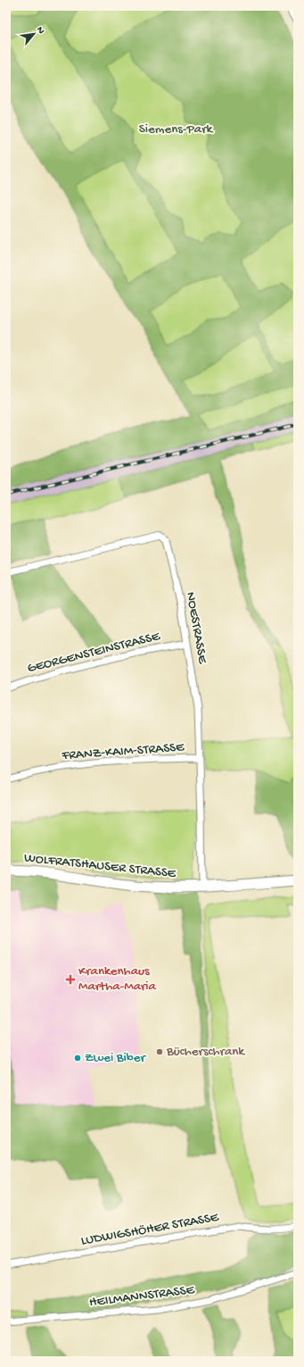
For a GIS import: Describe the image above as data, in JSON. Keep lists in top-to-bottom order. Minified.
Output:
{"streets":{"main road":["WOLFRATSHAUSER STRASSE"],"street":["NOESTRASSE","GEORGENSTEINSTRASSE","FRANZ-KAIM-STRASSE","LUDWIGSHÖHER STRASSE","HEILMANNSTRASSE"]},"crossings":[["NOESTRASSE","GEORGENSTEINSTRASSE"],["NOESTRASSE","FRANZ-KAIM-STRASSE"],["NOESTRASSE","WOLFRATSHAUSER STRASSE"]],"parks":["Siemens-Park"],"places":{"health":["Krankenhaus Martha-Maria"],"other":["Bücherschrank","Zwei Biber"]},"north":"top right"}
